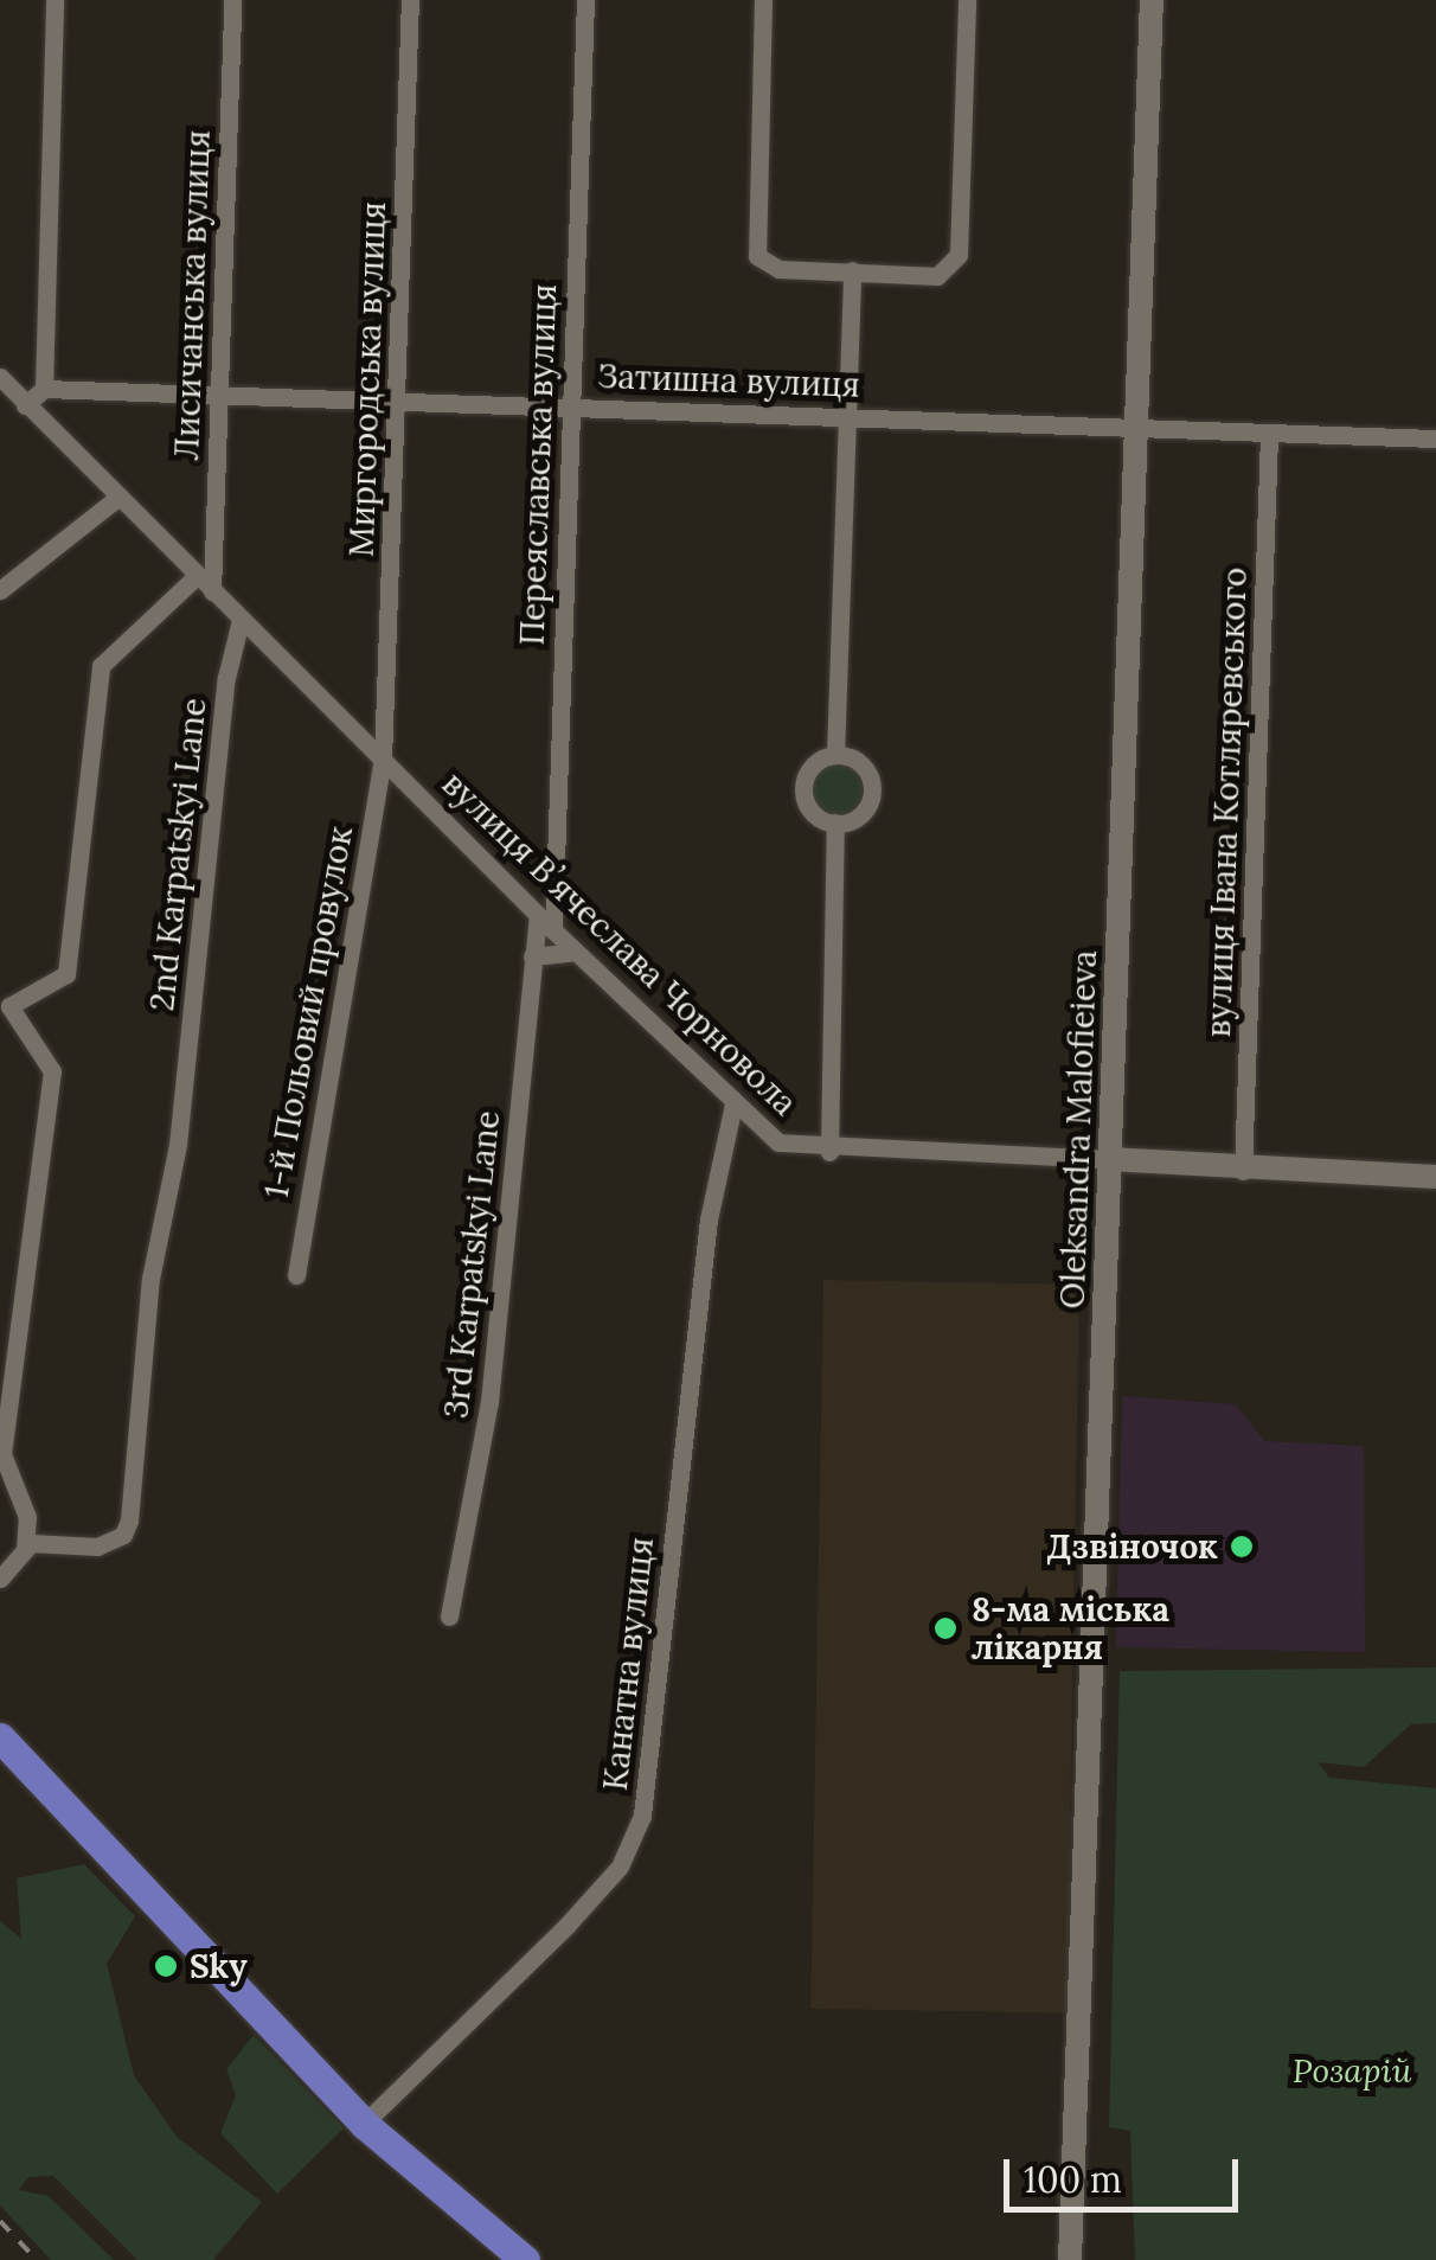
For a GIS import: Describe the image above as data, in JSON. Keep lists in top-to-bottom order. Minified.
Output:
{"streets":{"street":["Лисичанська вулиця","Миргородська вулиця","Затишна вулиця","Переяславська вулиця","вулиця Івана Котляревського","2nd Karpatskyi Lane","вулиця Вʼячеслава Чорновола","1-й Польовий провулок","Oleksandra Malofieieva","3rd Karpatskyi Lane","Канатна вулиця"]},"crossings":[["Лисичанська вулиця","Затишна вулиця"],["Лисичанська вулиця","вулиця Вʼячеслава Чорновола"],["Миргородська вулиця","Затишна вулиця"],["Миргородська вулиця","вулиця Вʼячеслава Чорновола"],["Миргородська вулиця","1-й Польовий провулок"],["Затишна вулиця","Переяславська вулиця"],["Затишна вулиця","вулиця Івана Котляревського"],["Затишна вулиця","Oleksandra Malofieieva"],["Переяславська вулиця","вулиця Вʼячеслава Чорновола"],["вулиця Івана Котляревського","вулиця Вʼячеслава Чорновола"],["2nd Karpatskyi Lane","вулиця Вʼячеслава Чорновола"],["вулиця Вʼячеслава Чорновола","1-й Польовий провулок"],["вулиця Вʼячеслава Чорновола","Oleksandra Malofieieva"],["вулиця Вʼячеслава Чорновола","3rd Karpatskyi Lane"],["вулиця Вʼячеслава Чорновола","Канатна вулиця"]],"parks":["Розарій"],"places":["Дзвіночок","8-ма міська лікарня","Sky"],"scale_bar":"100 m"}
